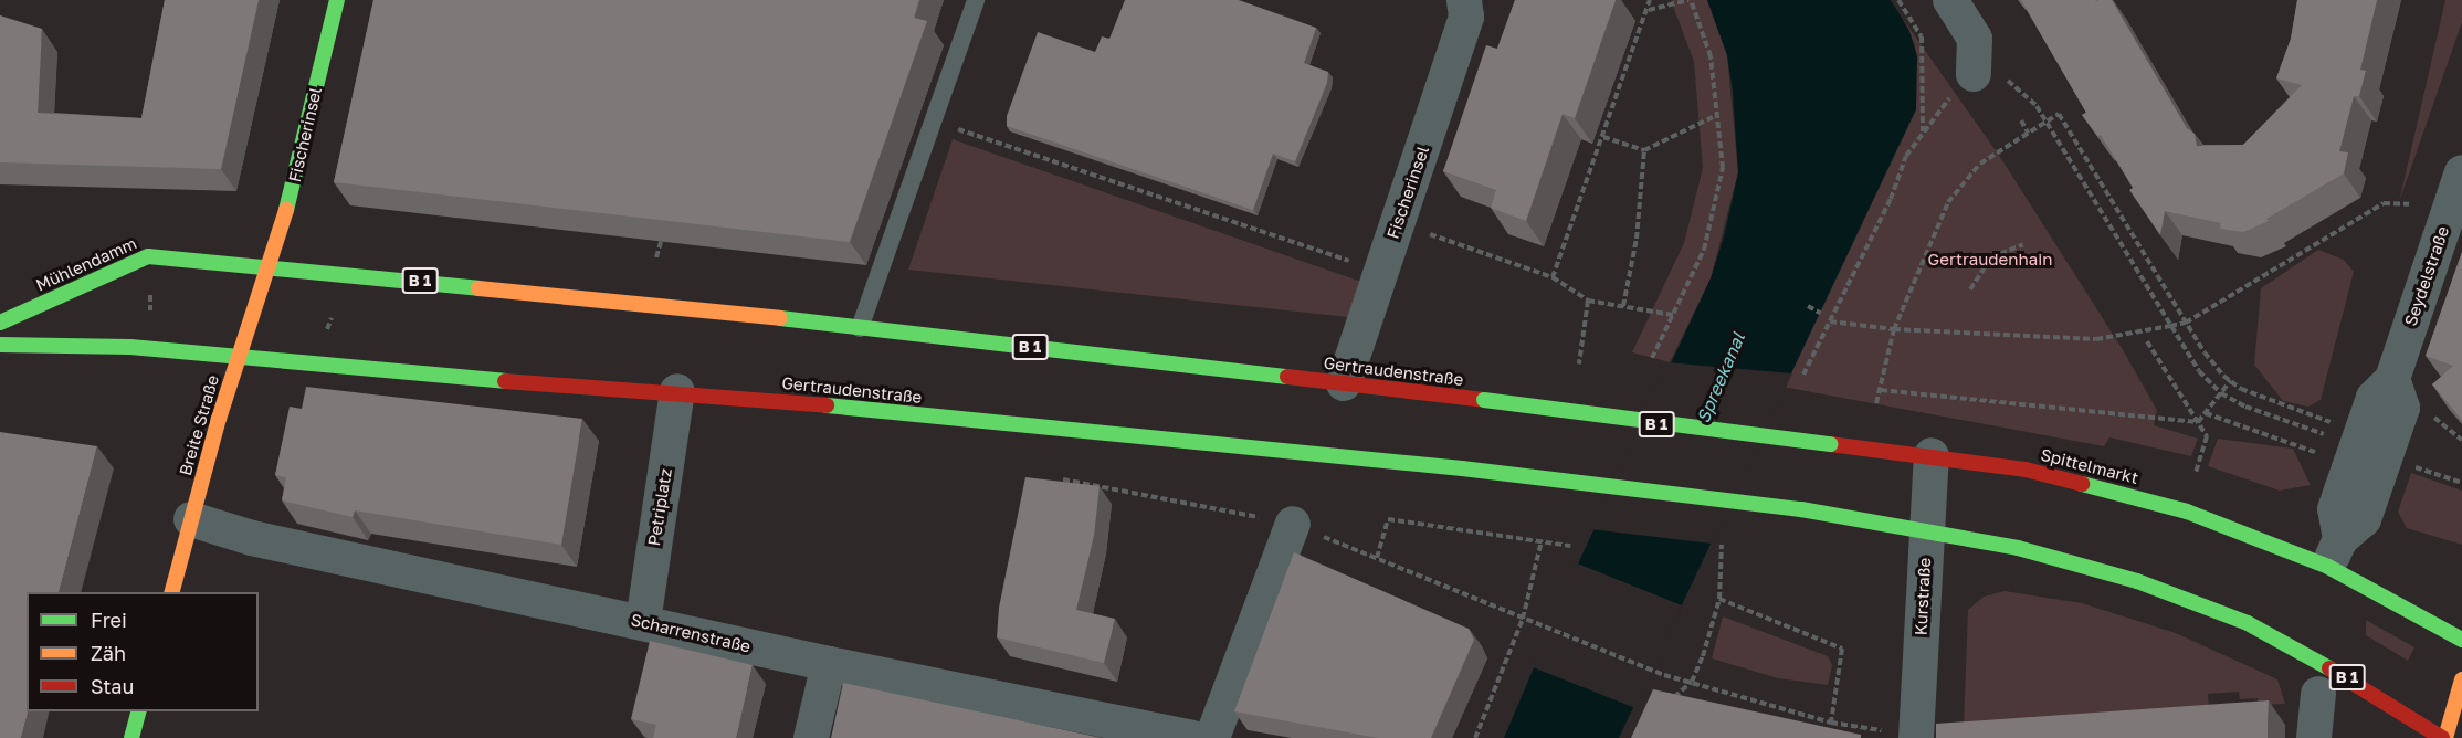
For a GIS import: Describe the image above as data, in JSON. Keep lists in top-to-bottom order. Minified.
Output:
{"streets":{"main road":["Fischerinsel","Mühlendamm","B 1","Gertraudenstraße","Breite Straße","Spittelmarkt"],"street":["Seydelstraße","Petriplatz","Kurstraße","Scharrenstraße"]},"crossings":[["Fischerinsel","Mühlendamm"],["Fischerinsel","Gertraudenstraße"],["Fischerinsel","Breite Straße"],["Mühlendamm","Gertraudenstraße"],["Mühlendamm","Breite Straße"],["Seydelstraße","B 1"],["Seydelstraße","Spittelmarkt"],["B 1","Gertraudenstraße"],["B 1","Breite Straße"],["B 1","Spittelmarkt"],["B 1","Kurstraße"],["Gertraudenstraße","Breite Straße"],["Gertraudenstraße","Spittelmarkt"],["Gertraudenstraße","Petriplatz"],["Gertraudenstraße","Kurstraße"],["Breite Straße","Scharrenstraße"],["Spittelmarkt","Kurstraße"],["Petriplatz","Scharrenstraße"]],"water":["Spreekanal"],"parks":["Gertraudenhain"],"legend":["Frei","Zäh","Stau"]}
